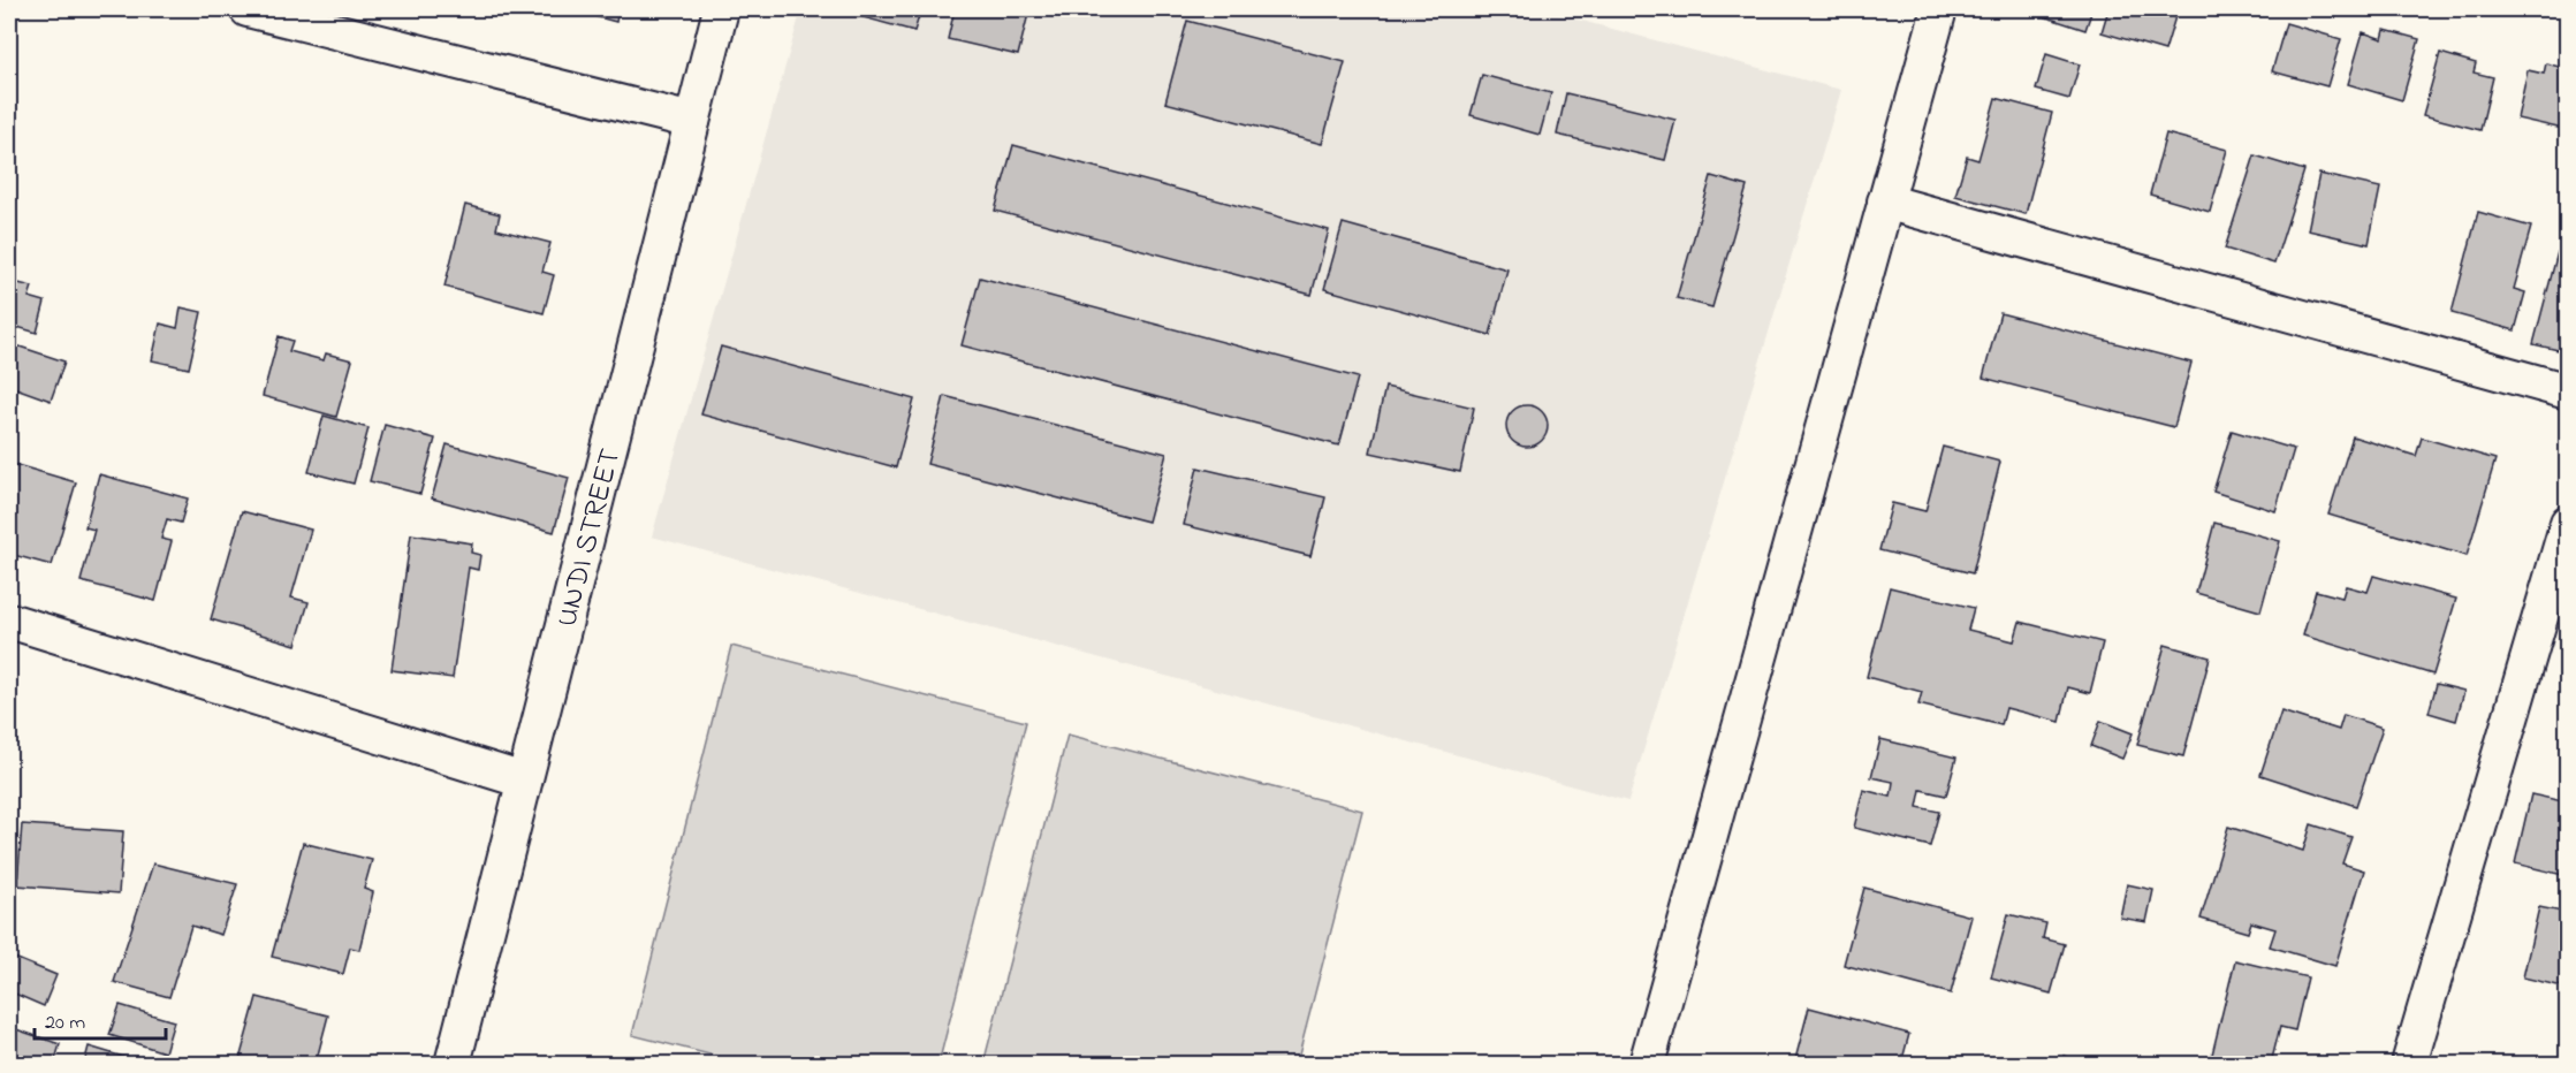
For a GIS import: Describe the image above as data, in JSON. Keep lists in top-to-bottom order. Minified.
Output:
{"streets":{"street":["UNDI STREET"]},"scale_bar":"20 m"}
